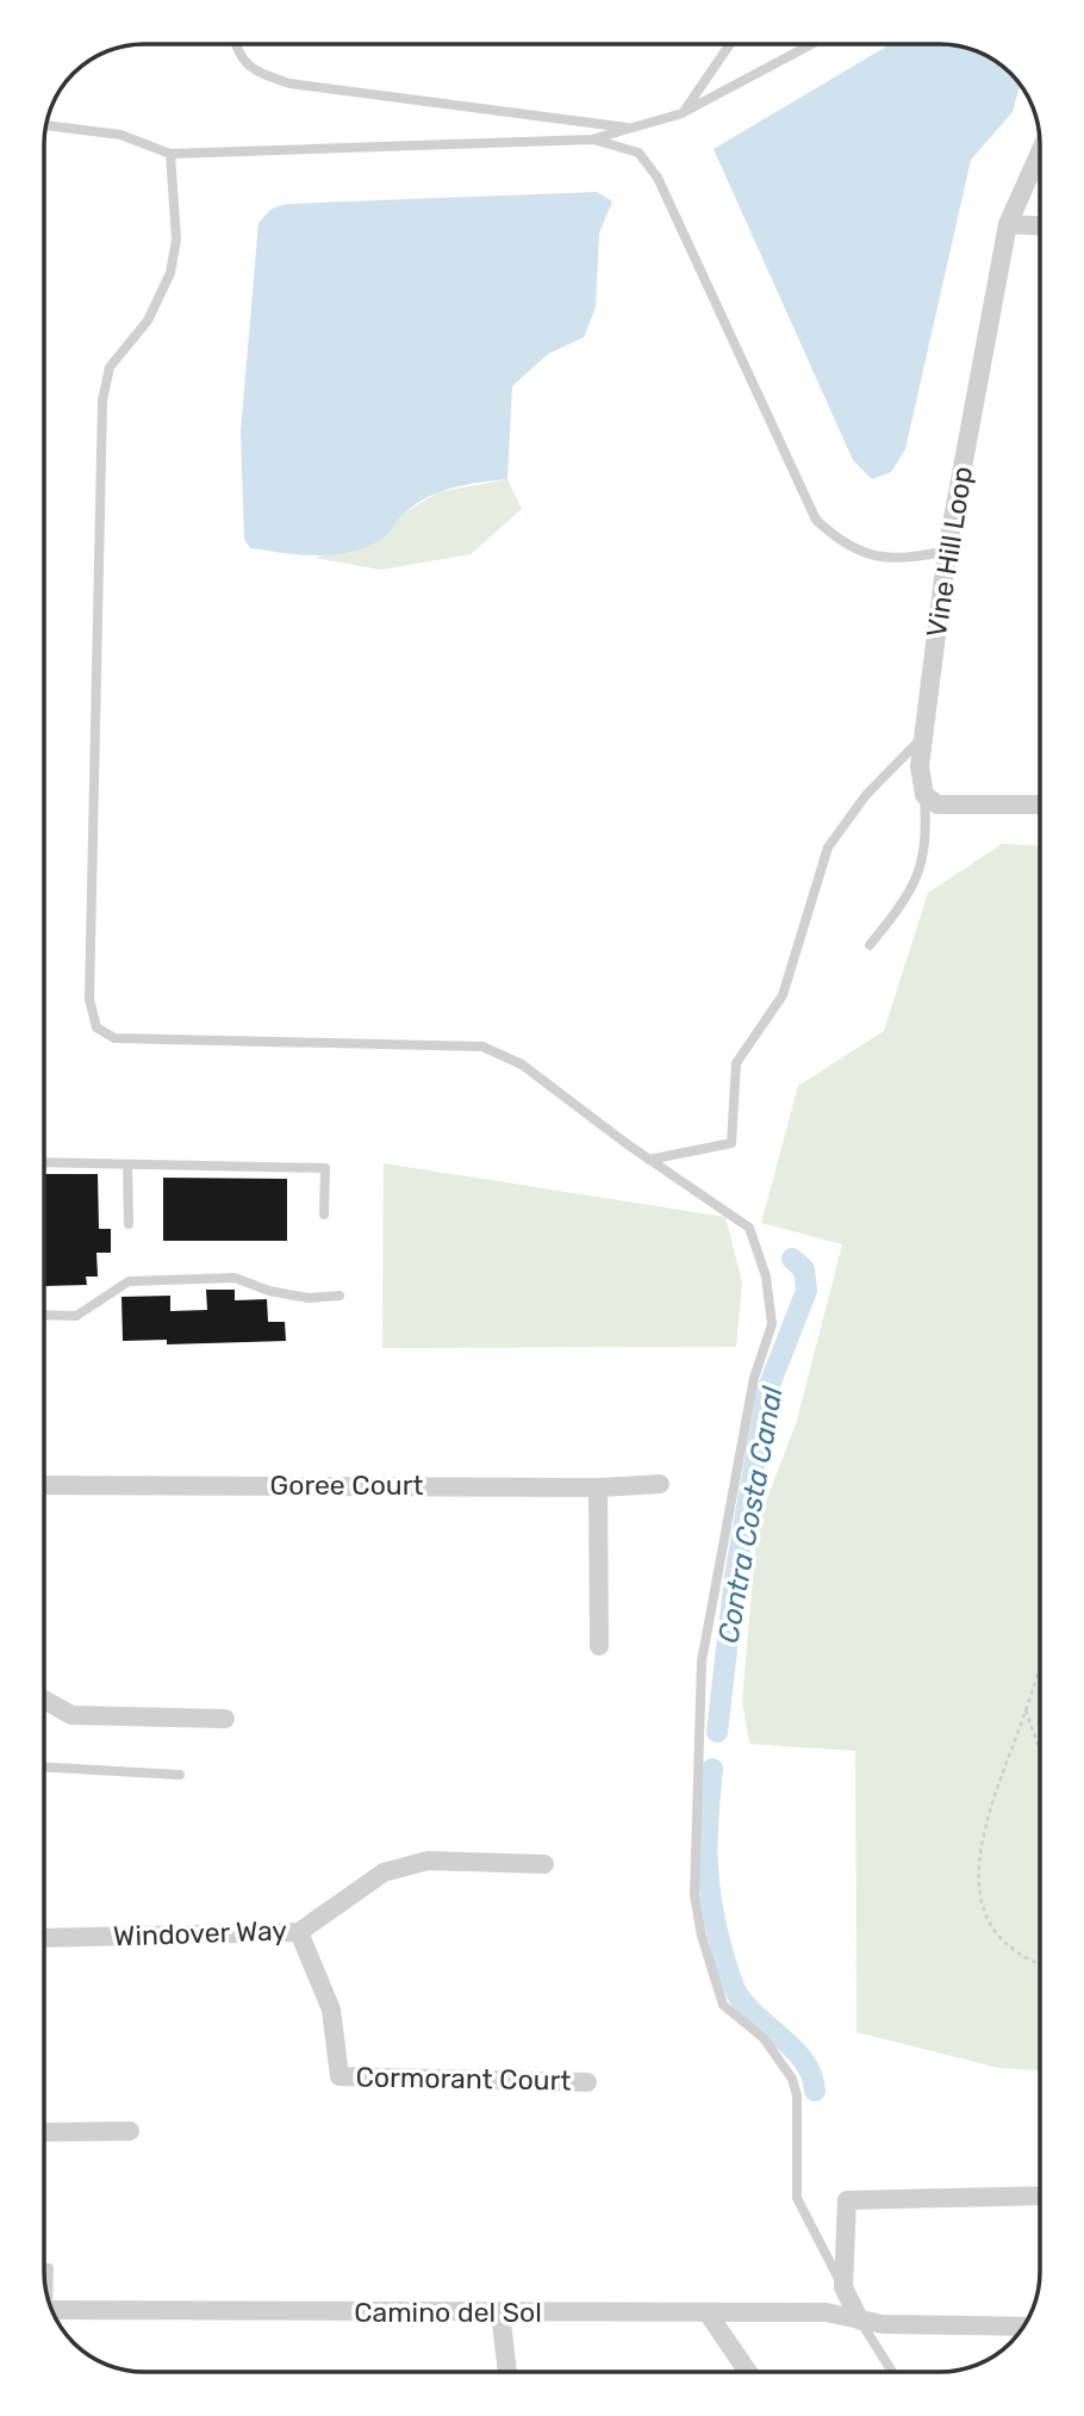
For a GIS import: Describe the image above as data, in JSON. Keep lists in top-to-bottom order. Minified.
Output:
{"streets":{"street":["Vine Hill Loop","Goree Court","Windover Way","Cormorant Court","Camino del Sol"]},"crossings":[["Windover Way","Cormorant Court"]],"water":["Contra Costa Canal"]}
